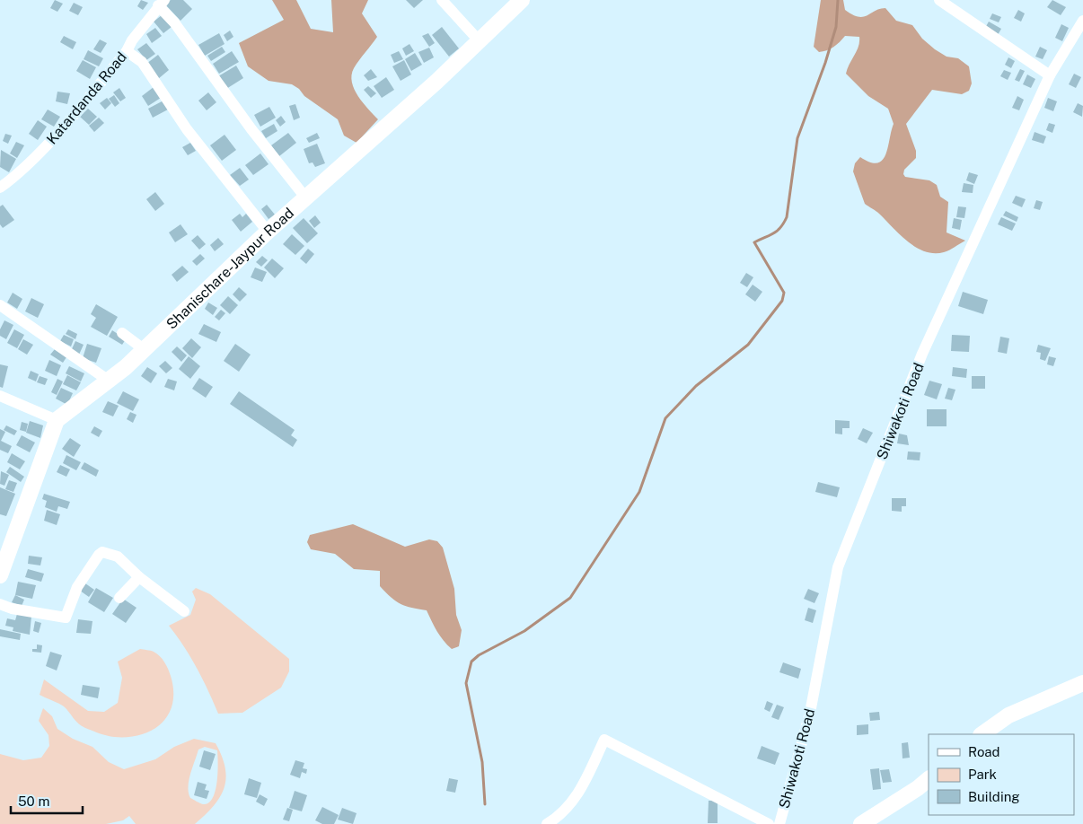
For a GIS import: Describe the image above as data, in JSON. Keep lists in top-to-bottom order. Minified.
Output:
{"streets":{"street":["Katardanda Road","Shanischare-Jaypur Road","Shiwakoti Road"]},"legend":["Road","Park","Building"],"scale_bar":"50 m"}
